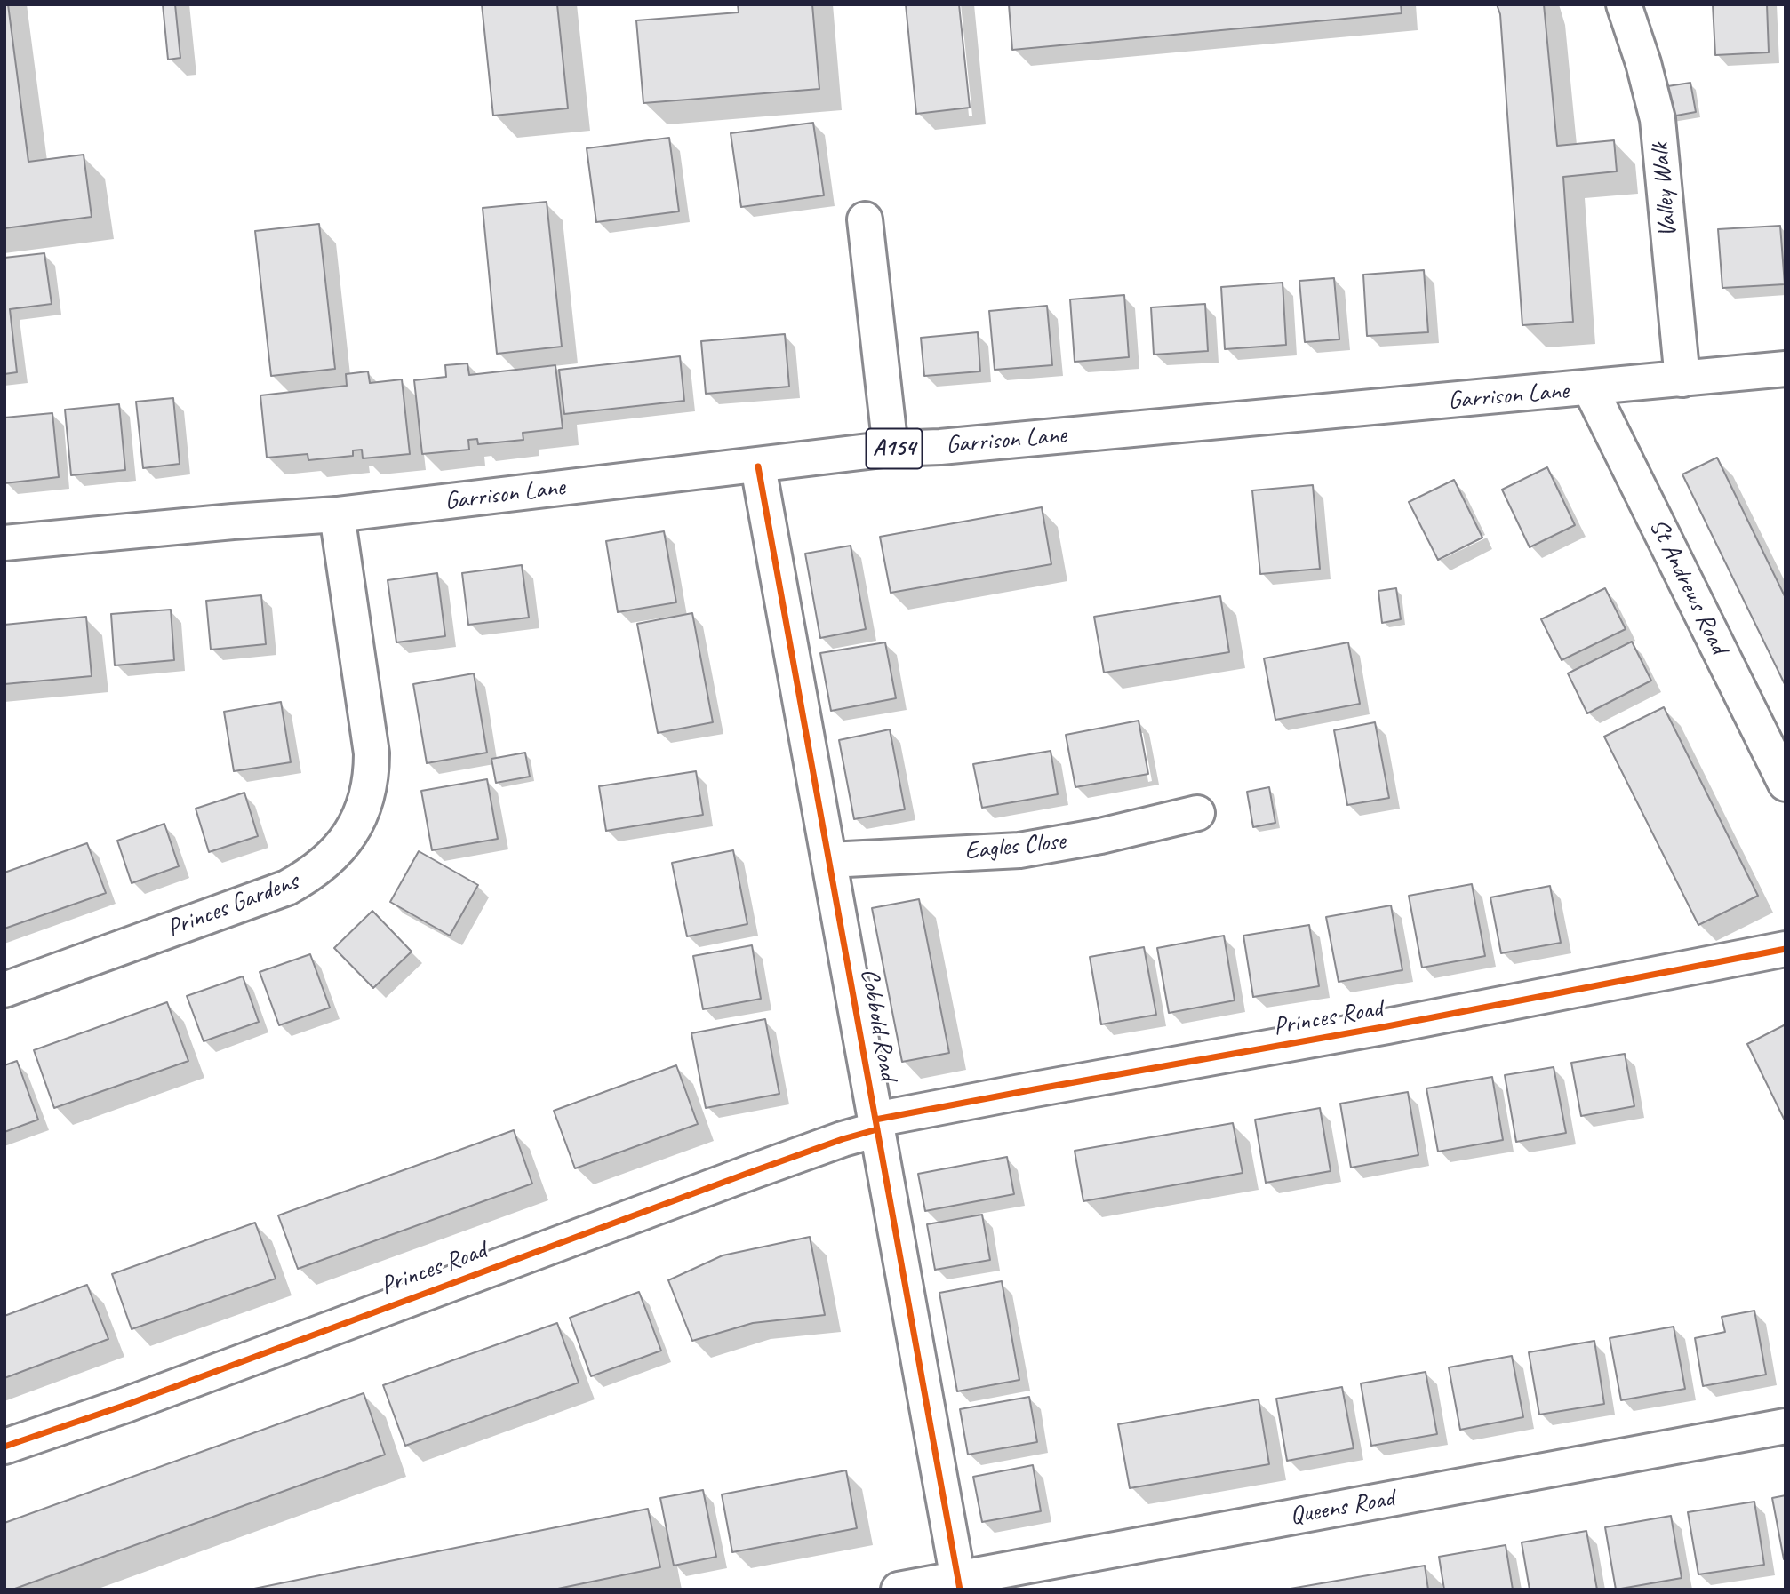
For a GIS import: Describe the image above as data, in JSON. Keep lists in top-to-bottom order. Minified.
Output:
{"streets":{"street":["Valley Walk","Garrison Lane","A154","St Andrews Road","Eagles Close","Princes Gardens","Princes Road","Cobbold Road","Queens Road"]},"crossings":[["Valley Walk","Garrison Lane"],["Garrison Lane","St Andrews Road"],["Garrison Lane","Princes Gardens"],["Garrison Lane","Cobbold Road"],["Eagles Close","Cobbold Road"],["Princes Road","Cobbold Road"],["Cobbold Road","Queens Road"]]}
